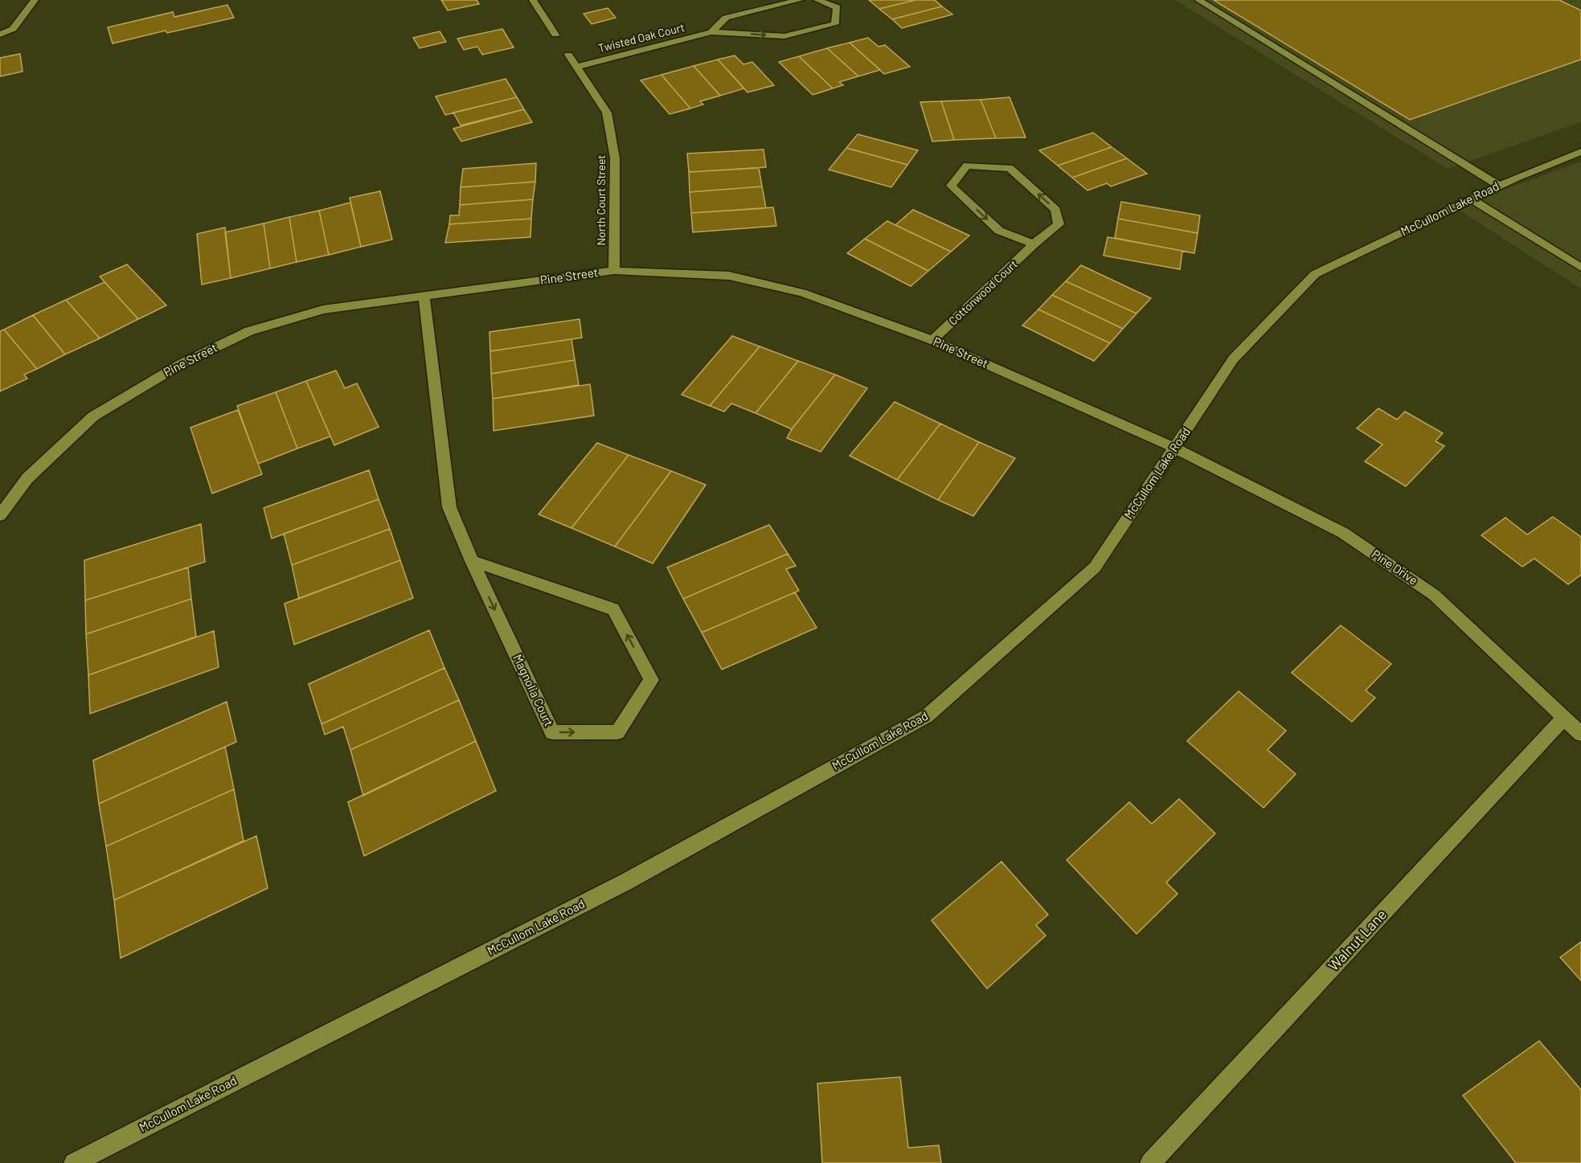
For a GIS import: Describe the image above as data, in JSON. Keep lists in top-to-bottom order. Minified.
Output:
{"streets":{"street":["Twisted Oak Court","North Court Street","McCullom Lake Road","Pine Street","Cottonwood Court","Pine Drive","Magnolia Court","Walnut Lane"]},"crossings":[["Twisted Oak Court","North Court Street"],["North Court Street","Pine Street"],["McCullom Lake Road","Pine Street"],["McCullom Lake Road","Pine Drive"],["Pine Street","Cottonwood Court"],["Pine Street","Pine Drive"],["Pine Street","Magnolia Court"],["Pine Drive","Walnut Lane"]]}
